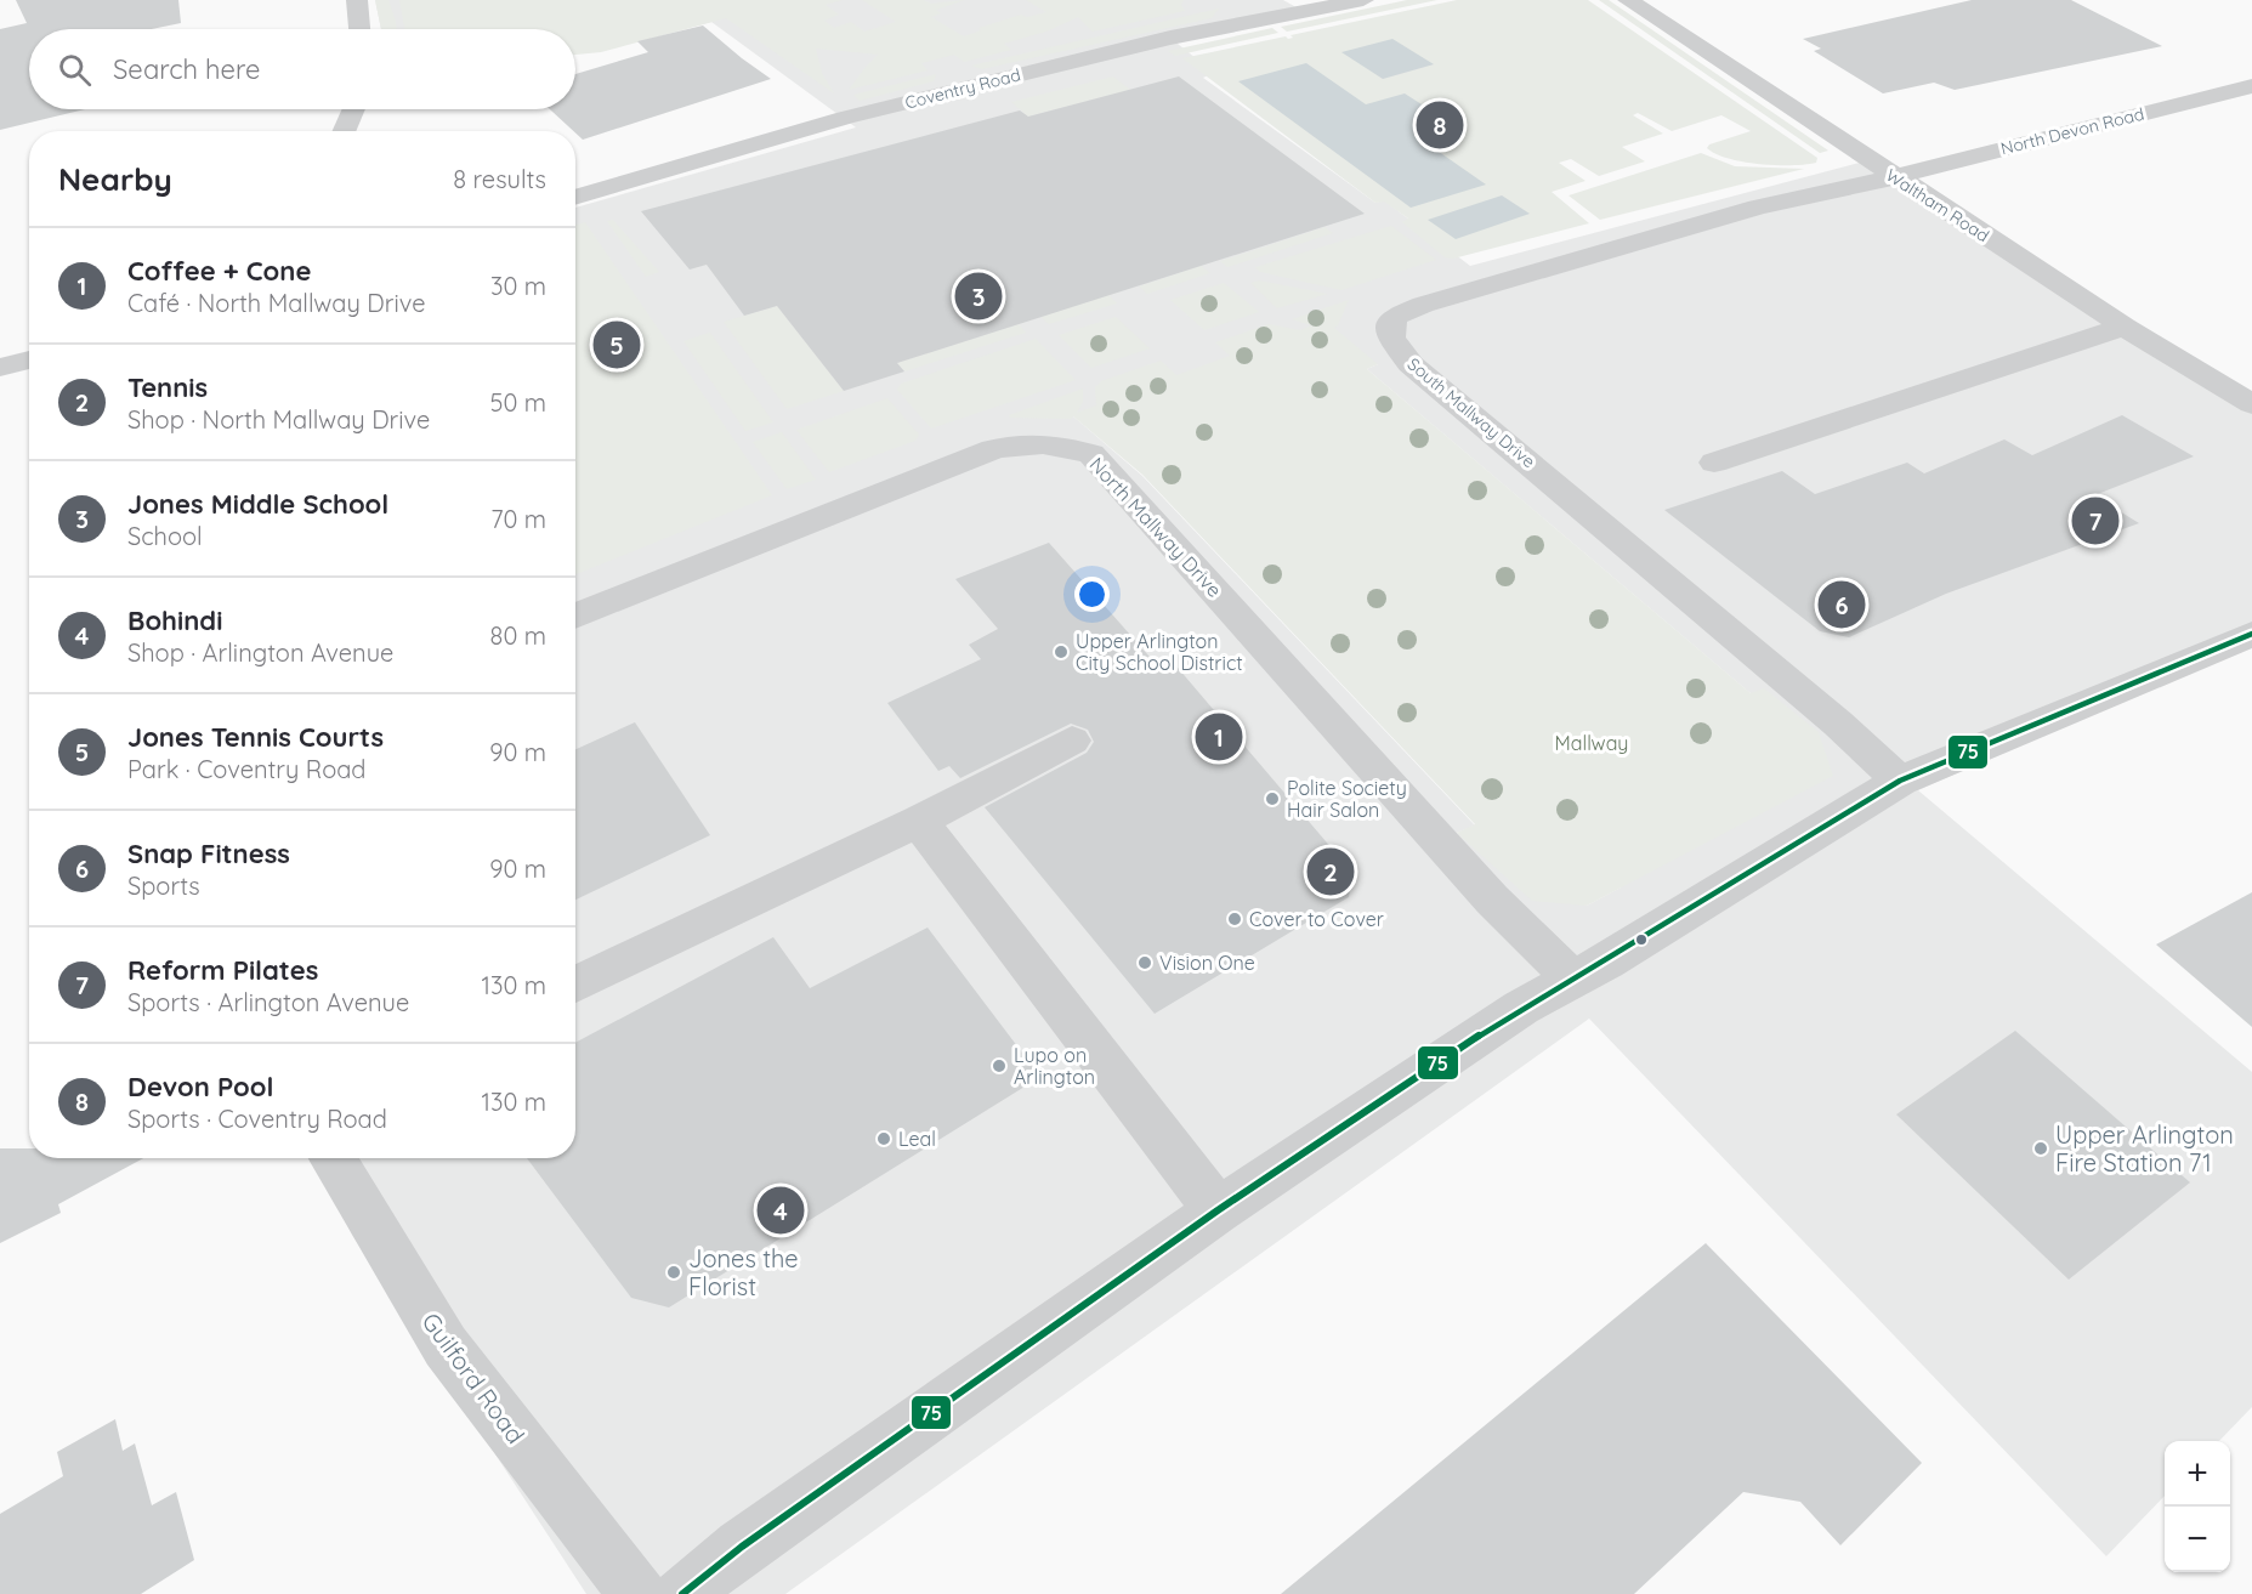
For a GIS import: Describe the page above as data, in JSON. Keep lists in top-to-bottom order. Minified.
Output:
{"streets":{"street":["Coventry Road","North Devon Road","Waltham Road","South Mallway Drive","North Mallway Drive","Guilford Road"]},"crossings":[["North Devon Road","Waltham Road"],["North Devon Road","South Mallway Drive"],["Waltham Road","South Mallway Drive"]],"parks":["Mallway"],"places":["Upper Arlington City School District","Polite Society Hair Salon","Cover to Cover","Vision One","Lupo on Arlington","Leal","Upper Arlington Fire Station 71","Jones the Florist"],"lines":["transit line 75"],"page":{"search":"Search here","pins":["8","3","5","7","6","1","2","4"],"heading":["Nearby","8 results"],"list":[{"mark":"1","name":"Coffee + Cone","note":"Café · North Mallway Drive","value":"30 m"},{"mark":"2","name":"Tennis","note":"Shop · North Mallway Drive","value":"50 m"},{"mark":"3","name":"Jones Middle School","note":"School","value":"70 m"},{"mark":"4","name":"Bohindi","note":"Shop · Arlington Avenue","value":"80 m"},{"mark":"5","name":"Jones Tennis Courts","note":"Park · Coventry Road","value":"90 m"},{"mark":"6","name":"Snap Fitness","note":"Sports","value":"90 m"},{"mark":"7","name":"Reform Pilates","note":"Sports · Arlington Avenue","value":"130 m"},{"mark":"8","name":"Devon Pool","note":"Sports · Coventry Road","value":"130 m"}],"map_buttons":["+","−"]}}
